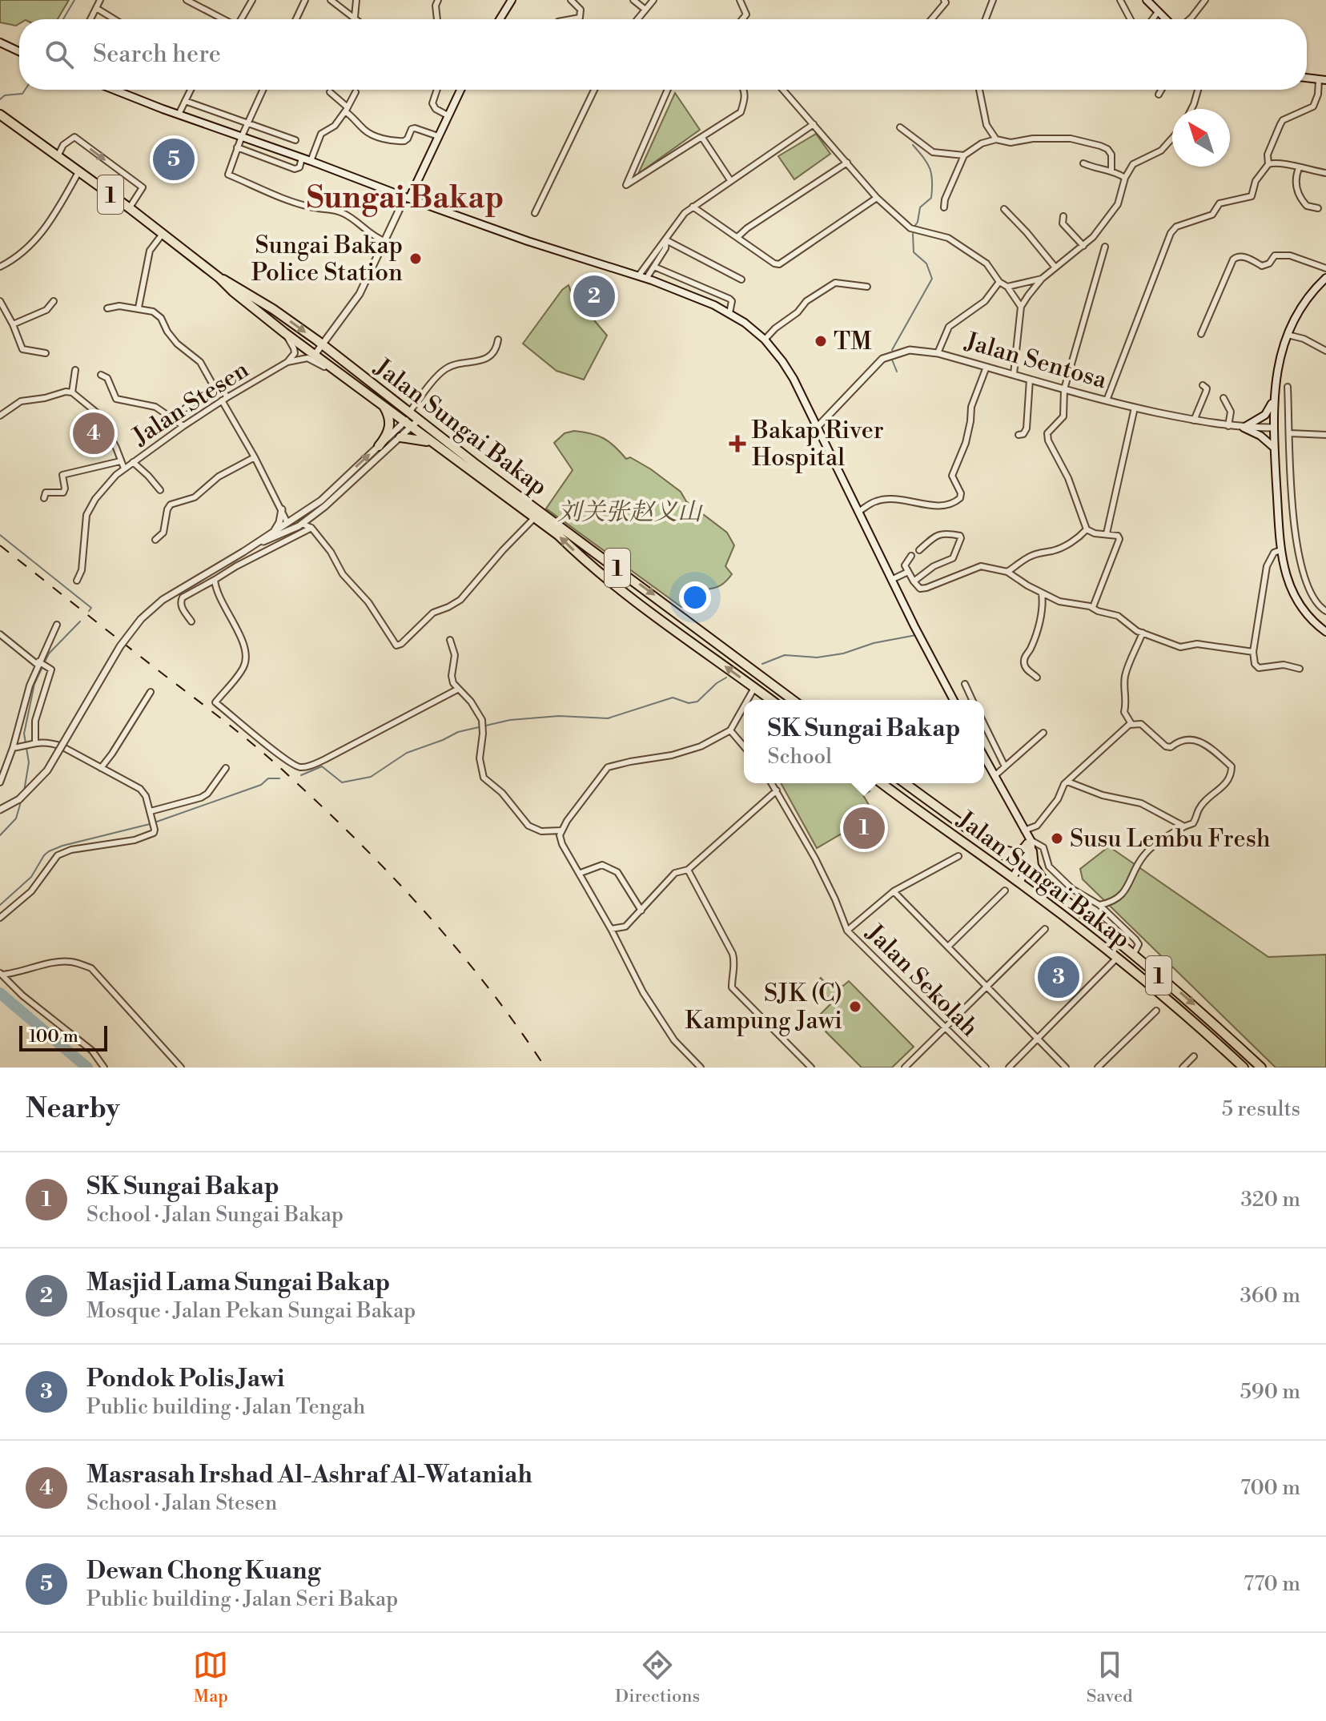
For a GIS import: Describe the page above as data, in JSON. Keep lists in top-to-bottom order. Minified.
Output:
{"streets":{"highway":["1","Jalan Sungai Bakap"],"street":["Jalan Sentosa","Jalan Stesen","Jalan Sekolah"]},"districts":["Sungai Bakap"],"parks":["刘关张赵义山"],"places":{"other":["Sungai Bakap Police Station","TM","Susu Lembu Fresh","SJK (C) Kampung Jawi"],"health":["Bakap River Hospital"]},"scale_bar":"100 m","north":"top left","page":{"search":"Search here","pins":["5","2","4","1","3"],"popup":["SK Sungai Bakap","School"],"scale":"100 m","heading":["Nearby","5 results"],"list":[{"mark":"1","name":"SK Sungai Bakap","note":"School · Jalan Sungai Bakap","value":"320 m"},{"mark":"2","name":"Masjid Lama Sungai Bakap","note":"Mosque · Jalan Pekan Sungai Bakap","value":"360 m"},{"mark":"3","name":"Pondok Polis Jawi","note":"Public building · Jalan Tengah","value":"590 m"},{"mark":"4","name":"Masrasah Irshad Al-Ashraf Al-Wataniah","note":"School · Jalan Stesen","value":"700 m"},{"mark":"5","name":"Dewan Chong Kuang","note":"Public building · Jalan Seri Bakap","value":"770 m"}],"nav":["Map","Directions","Saved"]}}
